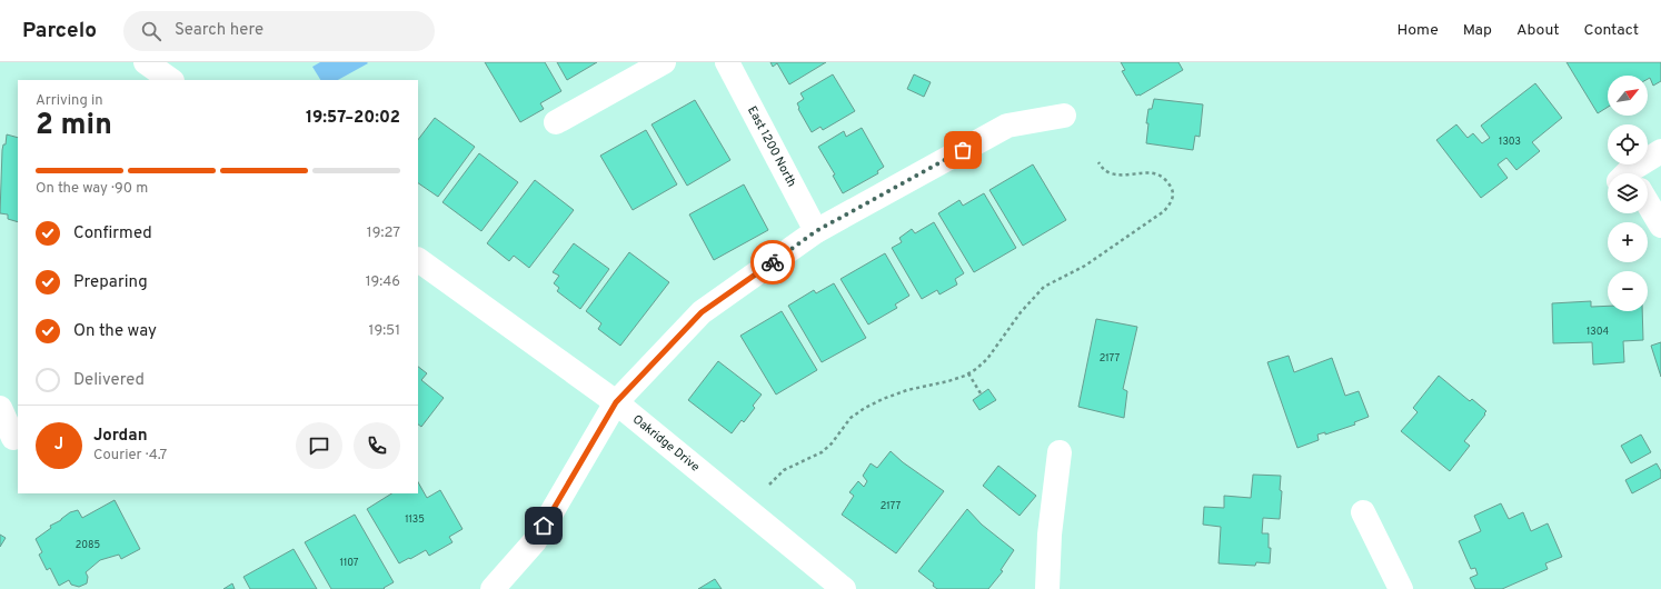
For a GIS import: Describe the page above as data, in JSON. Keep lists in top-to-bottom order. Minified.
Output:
{"streets":{"street":["East 1200 North","Oakridge Drive"]},"house_numbers":["1303","1304","2177","2177","1135","2085","1107"],"north":"top right","page":{"header":"Parcelo","search":"Search here","nav":["Home","Map","About","Contact"],"map_buttons":["+","−"],"heading":["2 min","Arriving in","19:57–20:02"],"panel":["Jordan","Courier · 4.7"],"bar":"On the way · 90 m","list":[["Confirmed","19:27"],["Preparing","19:46"],["On the way","19:51"],"Delivered"],"round":"J"}}
